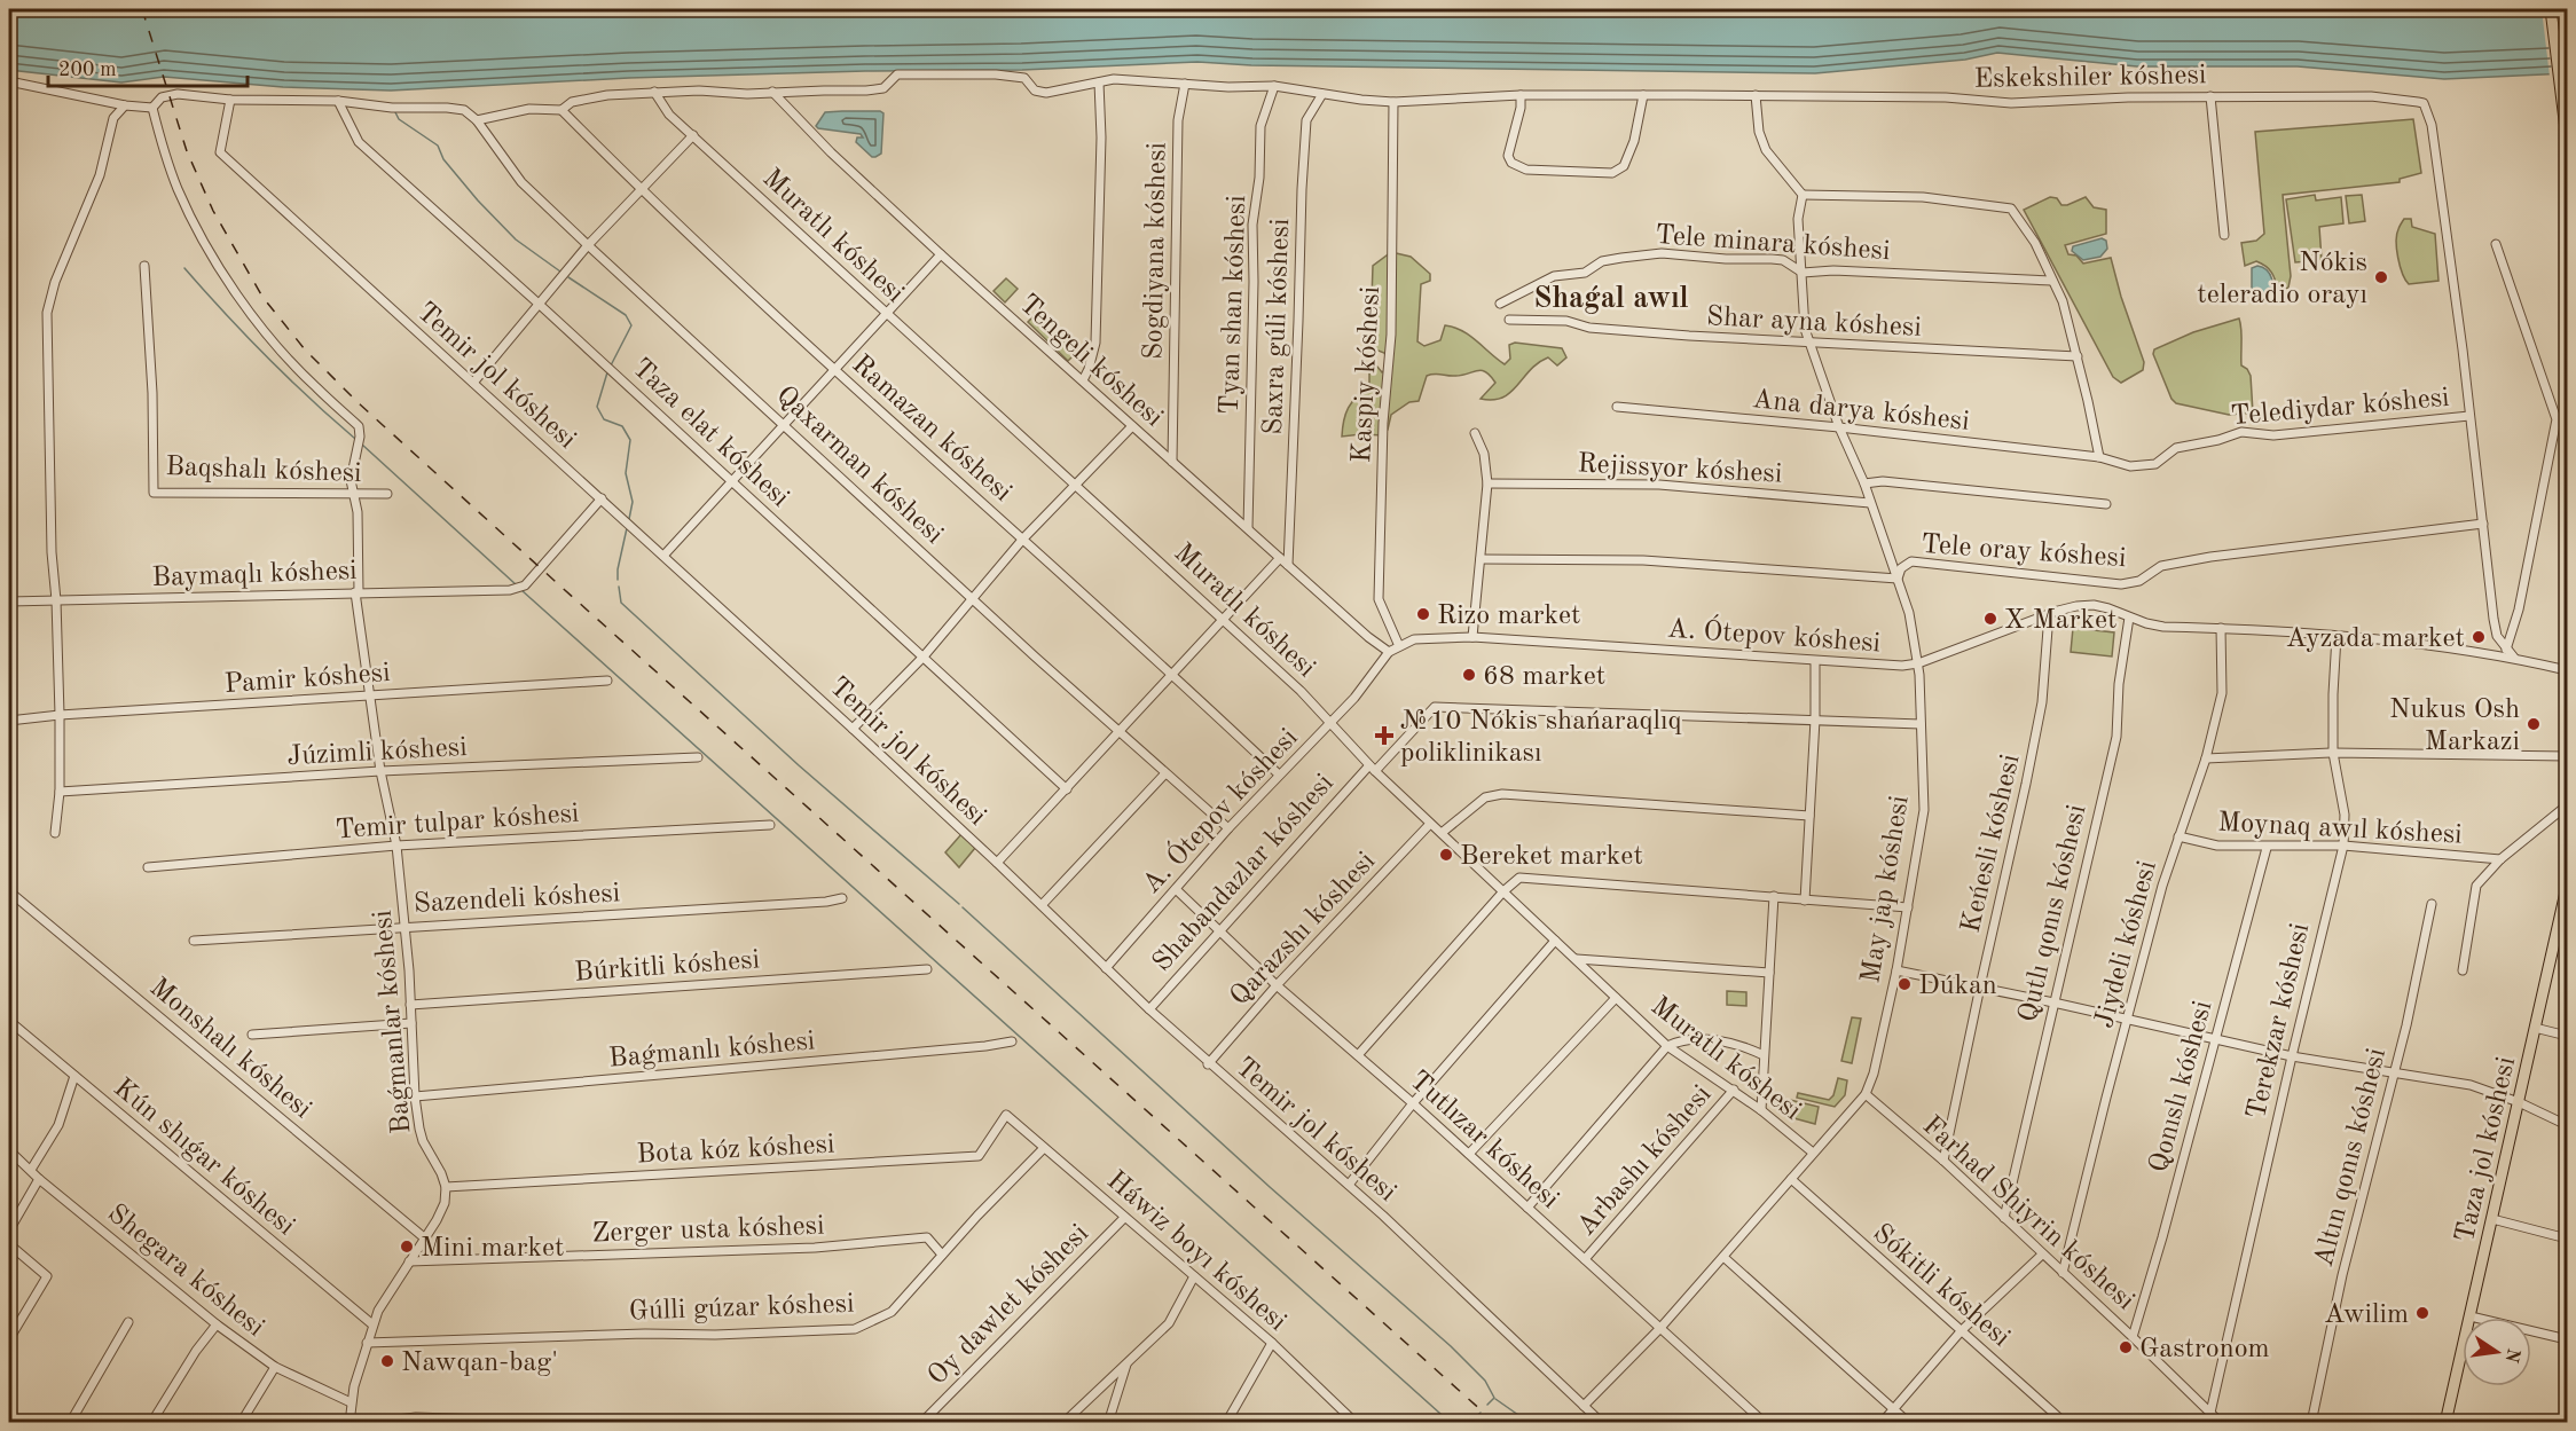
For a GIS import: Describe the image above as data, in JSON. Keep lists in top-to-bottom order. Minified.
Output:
{"streets":{"main road":["Taza jol kóshesi"],"street":["Eskekshiler kóshesi","Muratlı kóshesi","Tele minara kóshesi","Sogdiyana kóshesi","Tyan shan kóshesi","Shar ayna kóshesi","Saxra gúli kóshesi","Tengeli kóshesi","Temir jol kóshesi","Kaspiy kóshesi","Telediydar kóshesi","Ana darya kóshesi","Ramazan kóshesi","Taza elat kóshesi","Qaxarman kóshesi","Rejissyor kóshesi","Baqshalı kóshesi","Tele oray kóshesi","Baymaqlı kóshesi","A. Ótepov kóshesi","Pamir kóshesi","Júzimli kóshesi","Temir tulpar kóshesi","Moynaq awıl kóshesi","Keńesli kóshesi","Shabandazlar kóshesi","May jap kóshesi","Sazendeli kóshesi","Qutlı qonıs kóshesi","Qarazshı kóshesi","Jiydeli kóshesi","Búrkitli kóshesi","Terekzar kóshesi","Baǵmanlar kóshesi","Monshalı kóshesi","Baǵmanlı kóshesi","Qonıslı kóshesi","Tutlızar kóshesi","Bota kóz kóshesi","Kún shıǵar kóshesi","Altın qonıs kóshesi","Arbashı kóshesi","Farhad Shiyrin kóshesi","Zerger usta kóshesi","Háwiz boyı kóshesi","Shegara kóshesi","Sókitli kóshesi","Oy dawlet kóshesi","Gúlli gúzar kóshesi"]},"crossings":[["Eskekshiler kóshesi","Muratlı kóshesi"],["Eskekshiler kóshesi","Sogdiyana kóshesi"],["Eskekshiler kóshesi","Tyan shan kóshesi"],["Eskekshiler kóshesi","Saxra gúli kóshesi"],["Eskekshiler kóshesi","Tengeli kóshesi"],["Eskekshiler kóshesi","Kaspiy kóshesi"],["Eskekshiler kóshesi","Telediydar kóshesi"],["Eskekshiler kóshesi","Ramazan kóshesi"],["Muratlı kóshesi","A. Ótepov kóshesi"],["Muratlı kóshesi","Shabandazlar kóshesi"],["Muratlı kóshesi","May jap kóshesi"],["Muratlı kóshesi","Qarazshı kóshesi"],["Muratlı kóshesi","Arbashı kóshesi"],["Tele minara kóshesi","May jap kóshesi"],["Sogdiyana kóshesi","Tengeli kóshesi"],["Tyan shan kóshesi","Tengeli kóshesi"],["Shar ayna kóshesi","May jap kóshesi"],["Saxra gúli kóshesi","Tengeli kóshesi"],["Tengeli kóshesi","A. Ótepov kóshesi"],["Temir jol kóshesi","Baymaqlı kóshesi"],["Temir jol kóshesi","A. Ótepov kóshesi"],["Temir jol kóshesi","Shabandazlar kóshesi"],["Temir jol kóshesi","May jap kóshesi"],["Temir jol kóshesi","Qarazshı kóshesi"],["Kaspiy kóshesi","A. Ótepov kóshesi"],["Telediydar kóshesi","Ana darya kóshesi"],["Telediydar kóshesi","Tele oray kóshesi"],["Telediydar kóshesi","A. Ótepov kóshesi"],["Ana darya kóshesi","May jap kóshesi"],["Ramazan kóshesi","A. Ótepov kóshesi"],["Qaxarman kóshesi","A. Ótepov kóshesi"],["Rejissyor kóshesi","May jap kóshesi"],["Baqshalı kóshesi","Baǵmanlar kóshesi"],["Tele oray kóshesi","May jap kóshesi"],["Baymaqlı kóshesi","Baǵmanlar kóshesi"],["A. Ótepov kóshesi","Keńesli kóshesi"],["A. Ótepov kóshesi","May jap kóshesi"],["A. Ótepov kóshesi","Qutlı qonıs kóshesi"],["A. Ótepov kóshesi","Jiydeli kóshesi"],["A. Ótepov kóshesi","Terekzar kóshesi"],["A. Ótepov kóshesi","Tutlızar kóshesi"],["Pamir kóshesi","Baǵmanlar kóshesi"],["Júzimli kóshesi","Baǵmanlar kóshesi"],["Temir tulpar kóshesi","Baǵmanlar kóshesi"],["Moynaq awıl kóshesi","Jiydeli kóshesi"],["Moynaq awıl kóshesi","Terekzar kóshesi"],["Moynaq awıl kóshesi","Qonıslı kóshesi"],["Keńesli kóshesi","Farhad Shiyrin kóshesi"],["Shabandazlar kóshesi","May jap kóshesi"],["Shabandazlar kóshesi","Tutlızar kóshesi"],["May jap kóshesi","Tutlızar kóshesi"],["May jap kóshesi","Farhad Shiyrin kóshesi"],["May jap kóshesi","Sókitli kóshesi"],["Sazendeli kóshesi","Baǵmanlar kóshesi"],["Qutlı qonıs kóshesi","Farhad Shiyrin kóshesi"],["Qarazshı kóshesi","Tutlızar kóshesi"],["Jiydeli kóshesi","Farhad Shiyrin kóshesi"],["Búrkitli kóshesi","Baǵmanlar kóshesi"],["Terekzar kóshesi","Farhad Shiyrin kóshesi"],["Baǵmanlar kóshesi","Baǵmanlı kóshesi"],["Baǵmanlar kóshesi","Bota kóz kóshesi"],["Qonıslı kóshesi","Farhad Shiyrin kóshesi"],["Tutlızar kóshesi","Arbashı kóshesi"],["Bota kóz kóshesi","Háwiz boyı kóshesi"],["Zerger usta kóshesi","Gúlli gúzar kóshesi"],["Háwiz boyı kóshesi","Oy dawlet kóshesi"],["Háwiz boyı kóshesi","Gúlli gúzar kóshesi"]],"districts":["Shaǵal awıl"],"places":{"other":["Nókis teleradio orayı","Rizo market","X Market","Ayzada market","68 market","Nukus Osh Markazi","Bereket market","Dúkan","Mini market","Awilim","Gastronom","Nawqan-bag'"],"health":["№10 Nókis shańaraqlıq poliklinikası"]},"scale_bar":"200 m","north":"right"}
